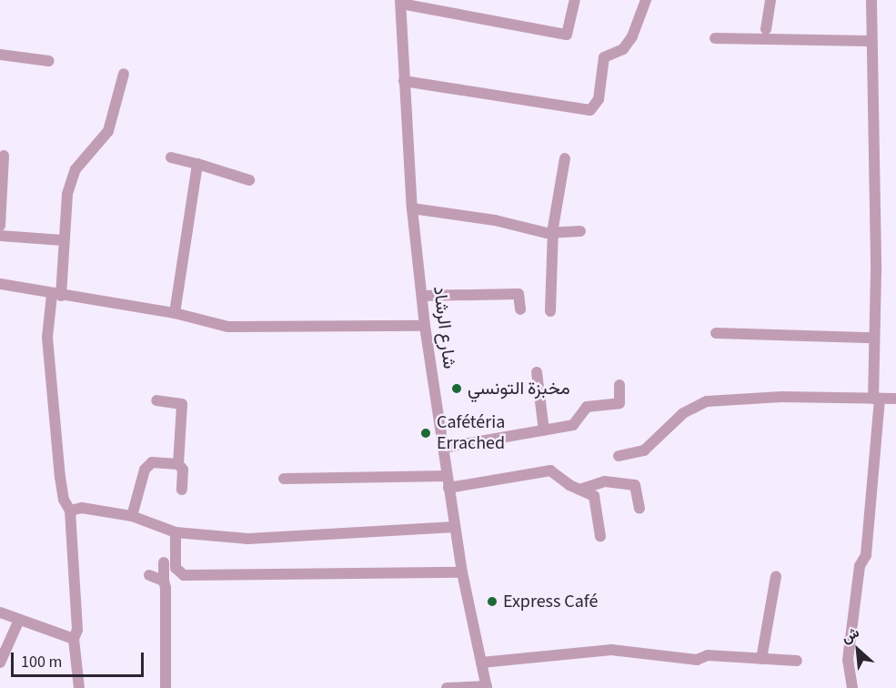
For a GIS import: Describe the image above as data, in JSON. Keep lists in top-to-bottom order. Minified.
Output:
{"streets":{"street":["شارع الرشاد"]},"places":["مخبزة التونسي","Cafétéria Errached","Express Café"],"scale_bar":"100 m","north":"top left"}
